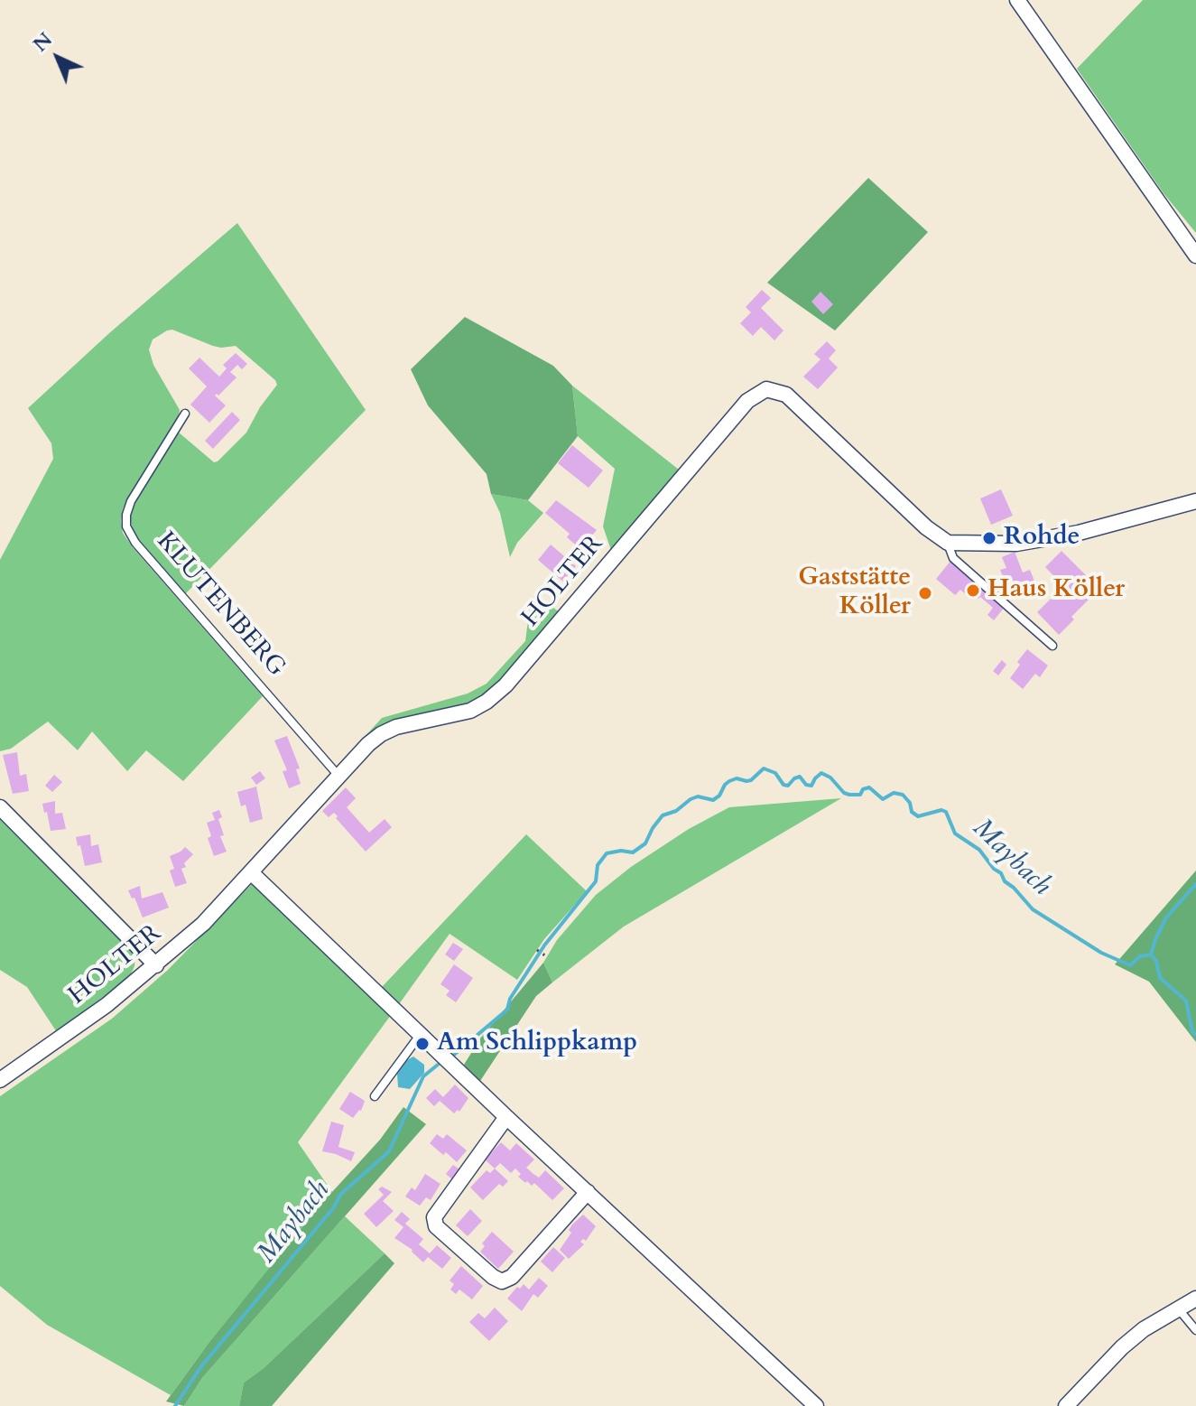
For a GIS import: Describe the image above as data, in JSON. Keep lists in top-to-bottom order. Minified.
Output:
{"streets":{"street":["HOLTER"],"lane":["KLUTENBERG"]},"crossings":[["HOLTER","KLUTENBERG"]],"water":["Maybach"],"places":["Rohde","Haus Köller","Gaststätte Köller","Am Schlippkamp"],"north":"top left"}
